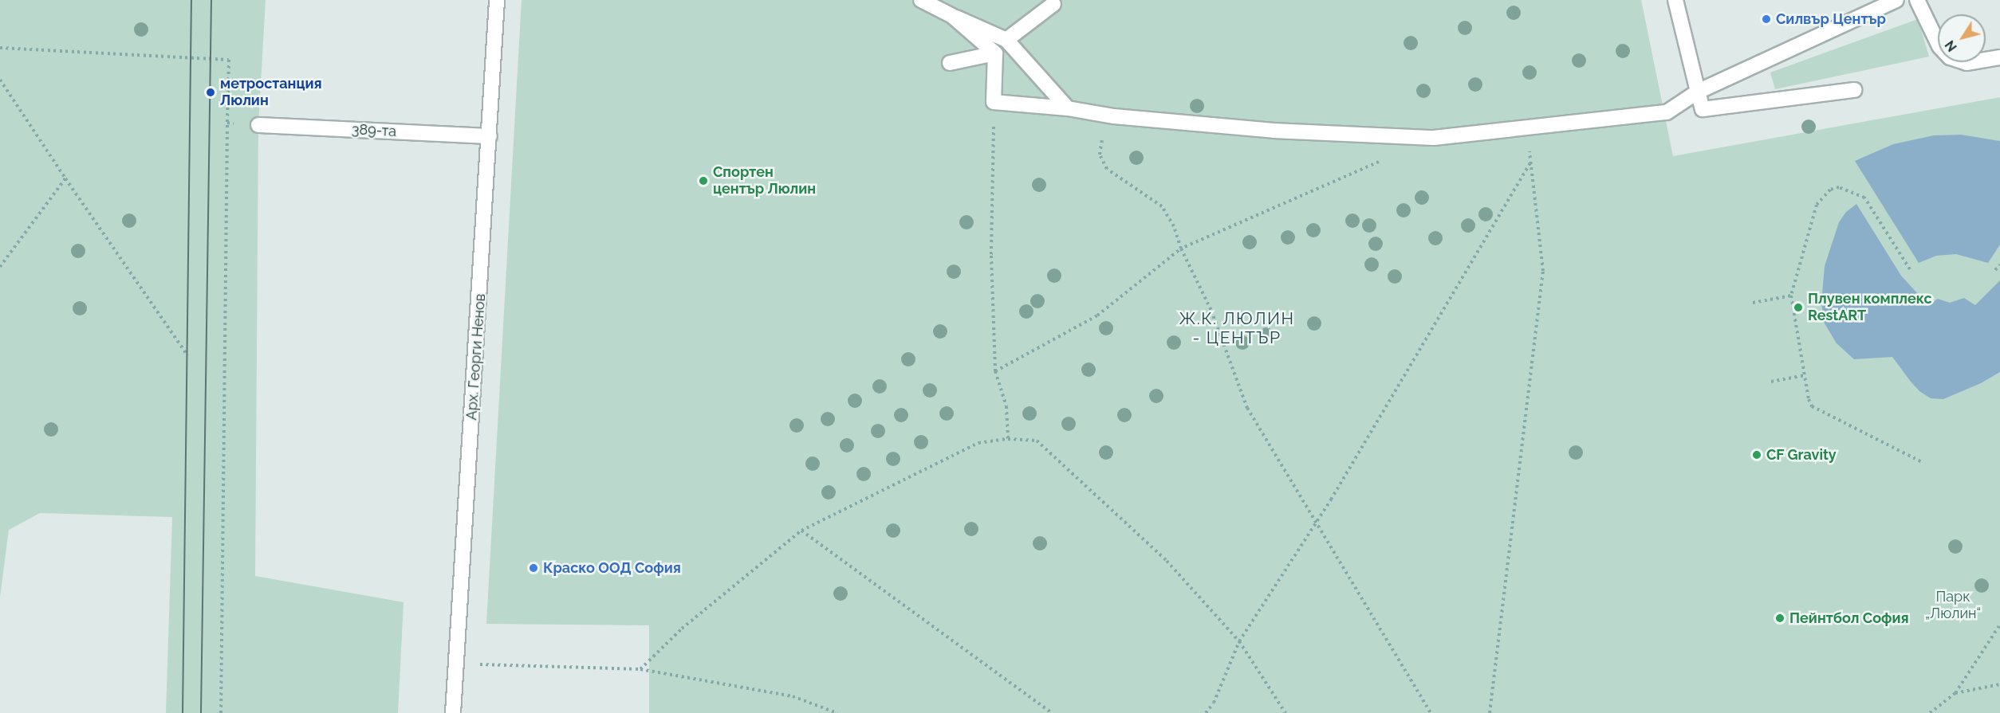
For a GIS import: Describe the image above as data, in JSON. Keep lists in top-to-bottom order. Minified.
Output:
{"streets":{"street":["389-та","Арх. Георги Ненов"]},"crossings":[["389-та","Арх. Георги Ненов"]],"districts":["Ж.К. ЛЮЛИН - ЦЕНТЪР"],"parks":["Парк „Люлин“"],"places":["Силвър Център","метростанция Люлин","Спортен център Люлин","Плувен комплекс RestART","CF Gravity","Краско ООД София","Пейнтбол София"],"north":"bottom left"}
